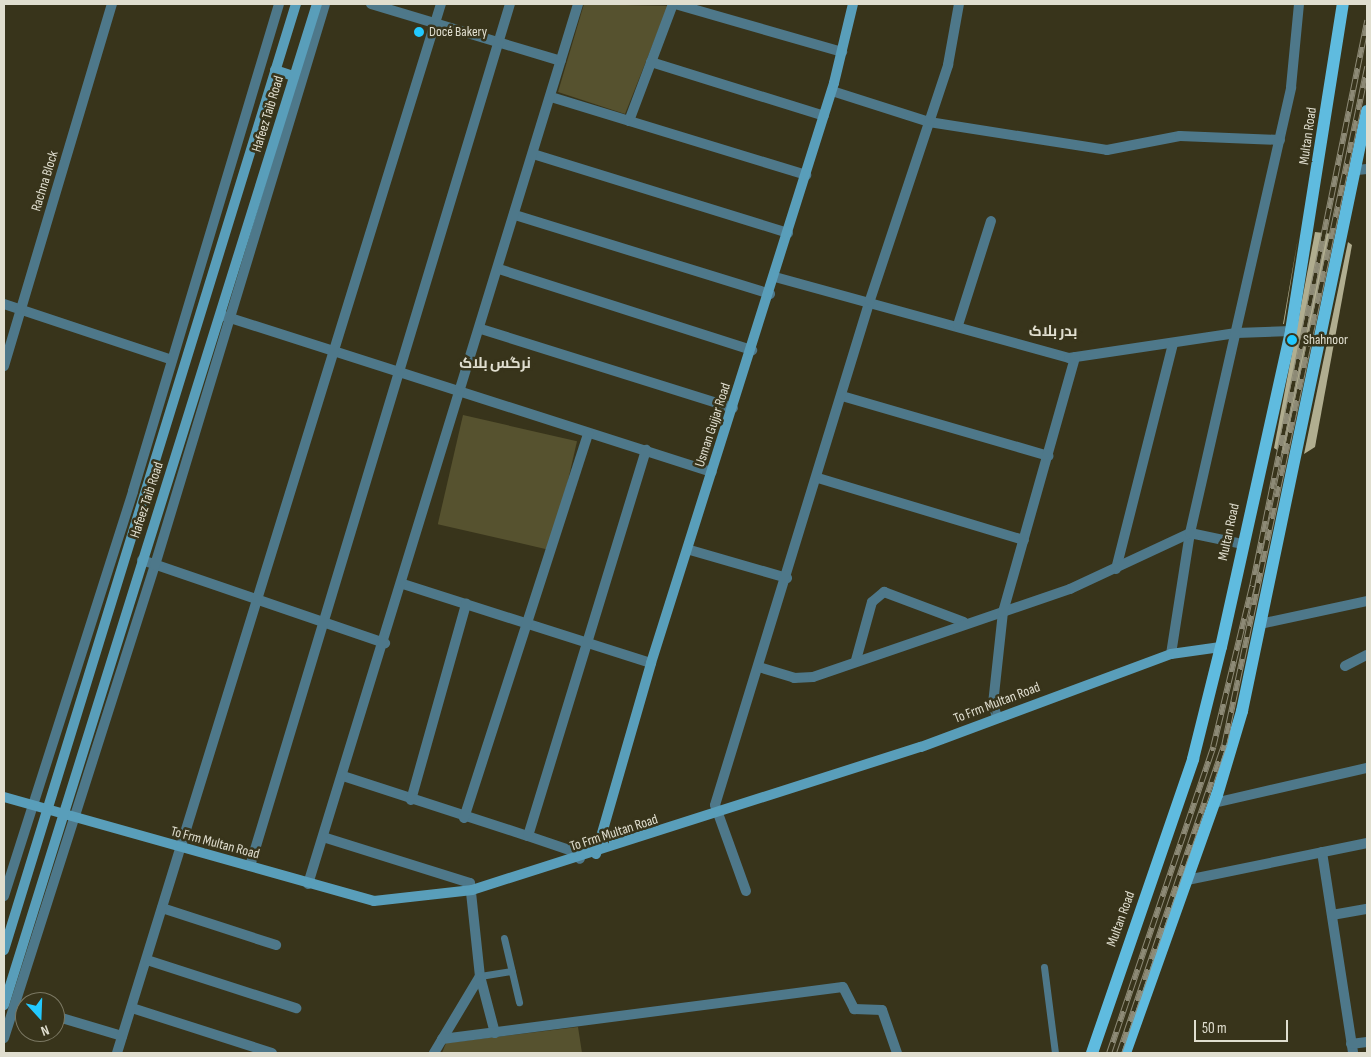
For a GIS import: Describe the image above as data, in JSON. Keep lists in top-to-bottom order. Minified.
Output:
{"streets":{"main road":["Multan Road"],"street":["Hafeez Taib Road","Rachna Block","Usman Gujjar Road","To Frm Multan Road"]},"crossings":[["Hafeez Taib Road","To Frm Multan Road"],["Multan Road","To Frm Multan Road"],["Usman Gujjar Road","To Frm Multan Road"]],"districts":["بدر بلاک","نرگس بلاک"],"places":["Docé Bakery","Shahnoor"],"scale_bar":"50 m","north":"bottom"}
